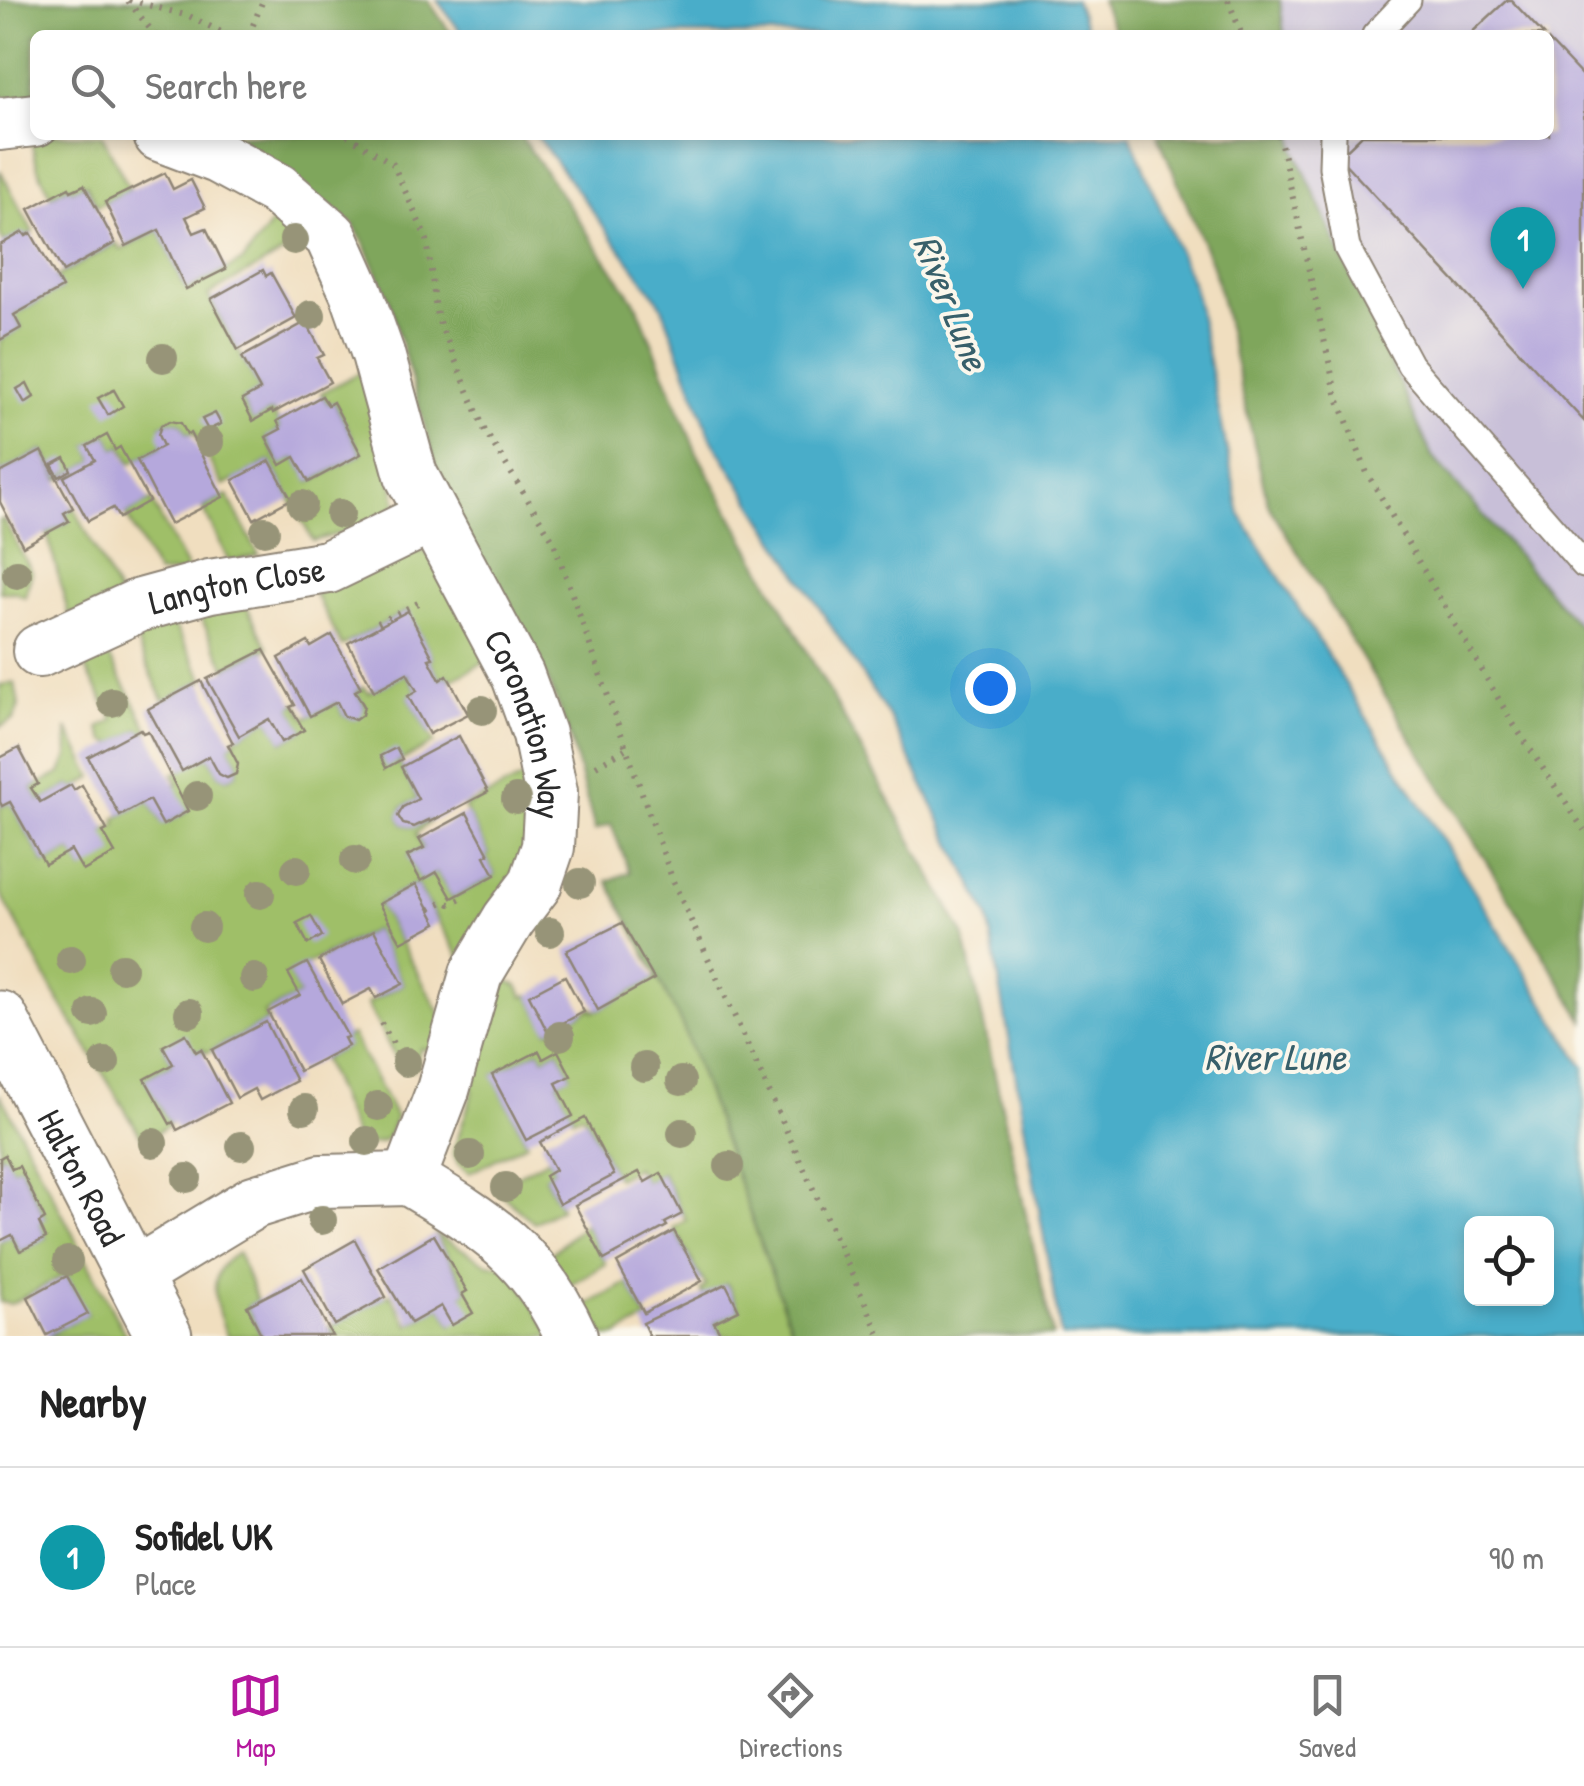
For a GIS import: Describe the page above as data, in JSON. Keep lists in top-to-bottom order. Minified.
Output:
{"streets":{"street":["Langton Close","Coronation Way","Halton Road"]},"crossings":[["Langton Close","Coronation Way"]],"water":["River Lune"],"page":{"search":"Search here","pins":"1","heading":"Nearby","list":[{"mark":"1","name":"Sofidel UK","note":"Place","value":"90 m"}],"nav":["Map","Directions","Saved"]}}
